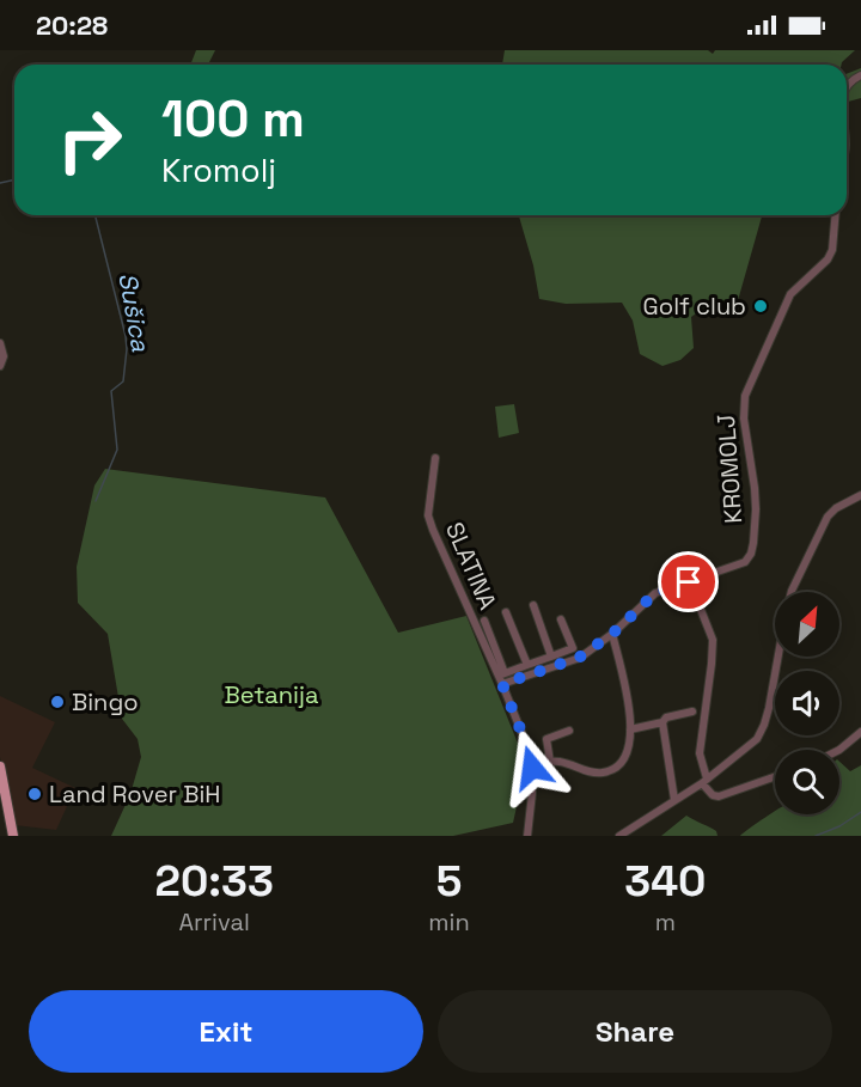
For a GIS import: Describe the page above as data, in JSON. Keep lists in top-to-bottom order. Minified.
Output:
{"streets":{"street":["KROMOLJ","SLATINA"]},"crossings":[["KROMOLJ","SLATINA"]],"water":["Sušica"],"parks":["Betanija"],"places":["Golf club","Bingo","Land Rover BiH"],"north":"top right","page":{"status":"20:28","turn":["100 m","Kromolj"],"eta":["20:33","Arrival","5","min","340","m"],"buttons":["Exit","Share"]}}
